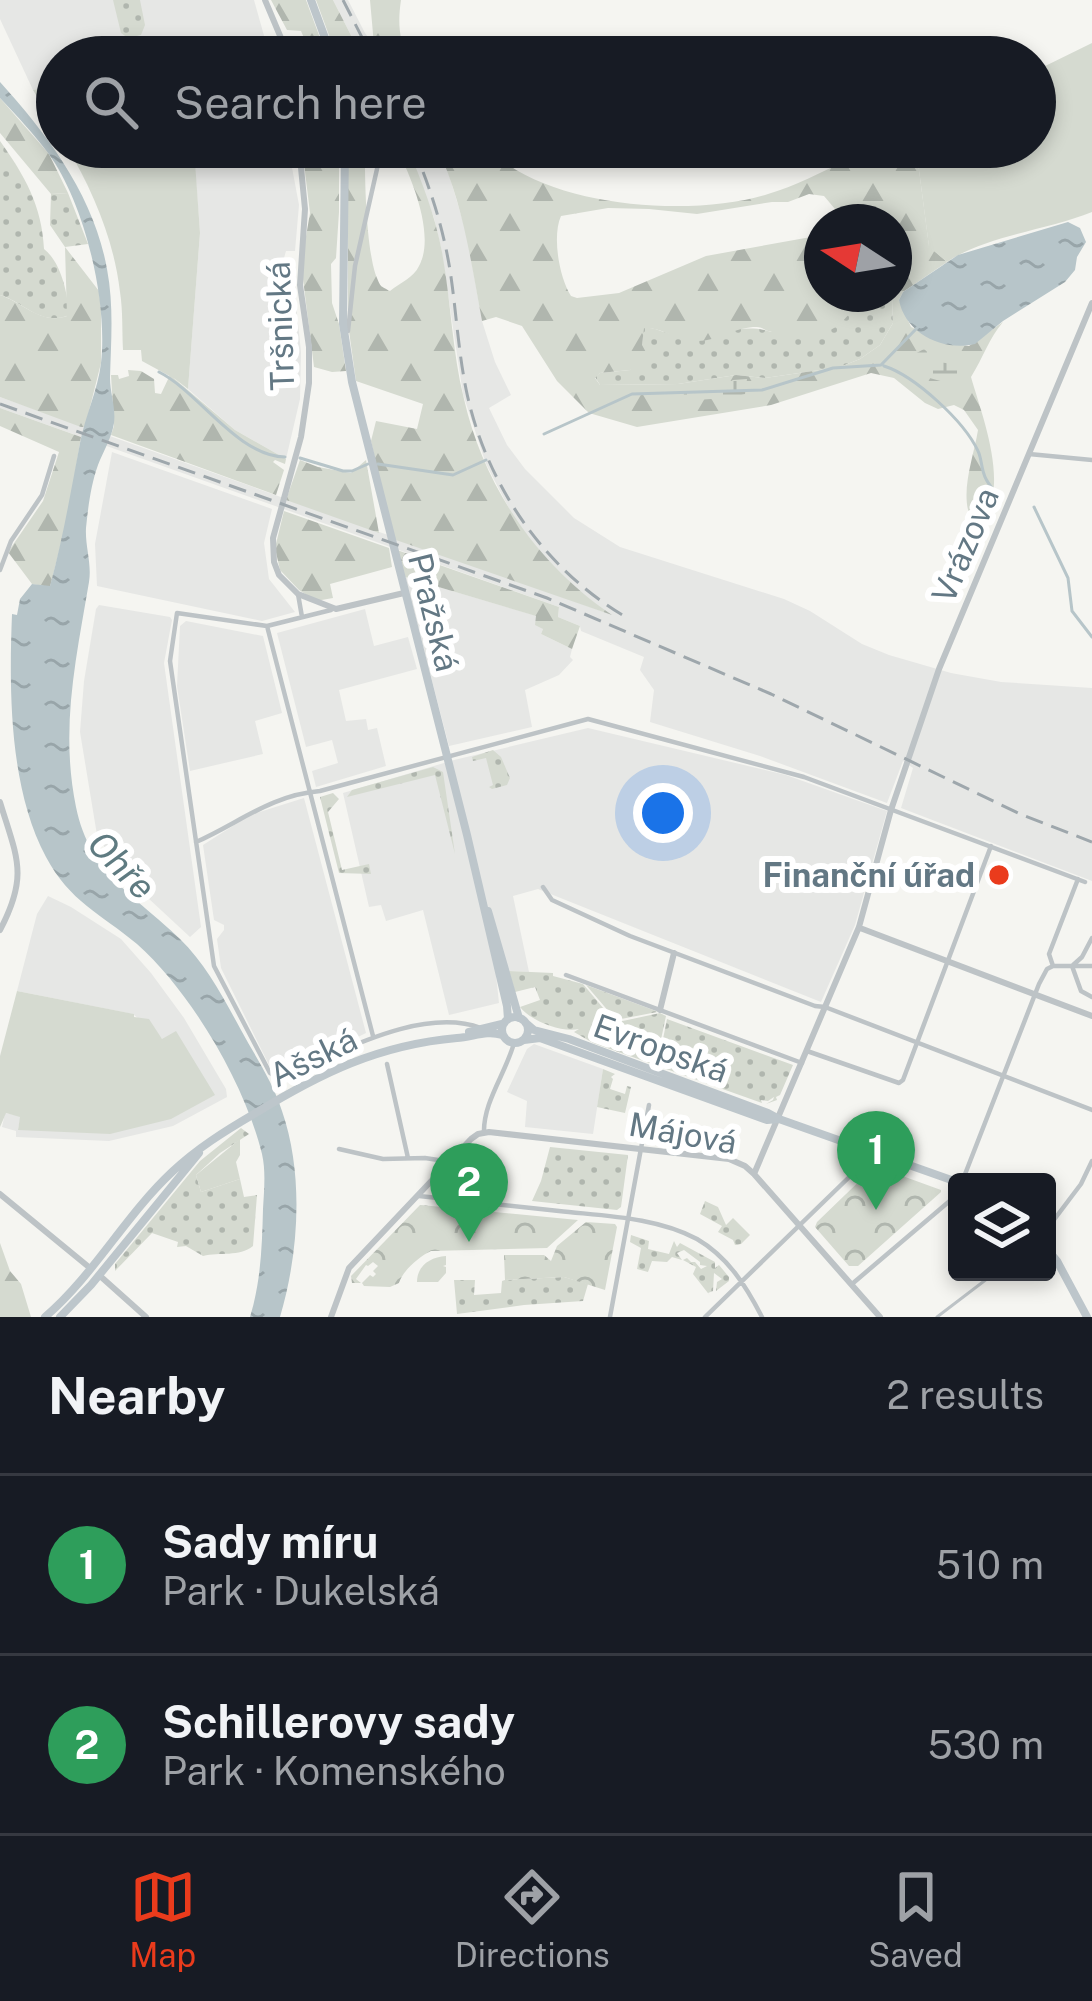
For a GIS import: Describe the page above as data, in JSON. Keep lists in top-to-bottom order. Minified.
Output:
{"streets":{"main road":["Pražská","Evropská","Ašská"],"street":["Tršnická","Vrázova","Májová"]},"crossings":[["Vrázova","Evropská"],["Vrázova","Májová"],["Pražská","Evropská"],["Pražská","Ašská"],["Evropská","Ašská"]],"water":["Ohře"],"places":["Finanční úřad"],"north":"left","page":{"search":"Search here","pins":["1","2"],"heading":["Nearby","2 results"],"list":[{"mark":"1","name":"Sady míru","note":"Park · Dukelská","value":"510 m"},{"mark":"2","name":"Schillerovy sady","note":"Park · Komenského","value":"530 m"}],"nav":["Map","Directions","Saved"]}}
